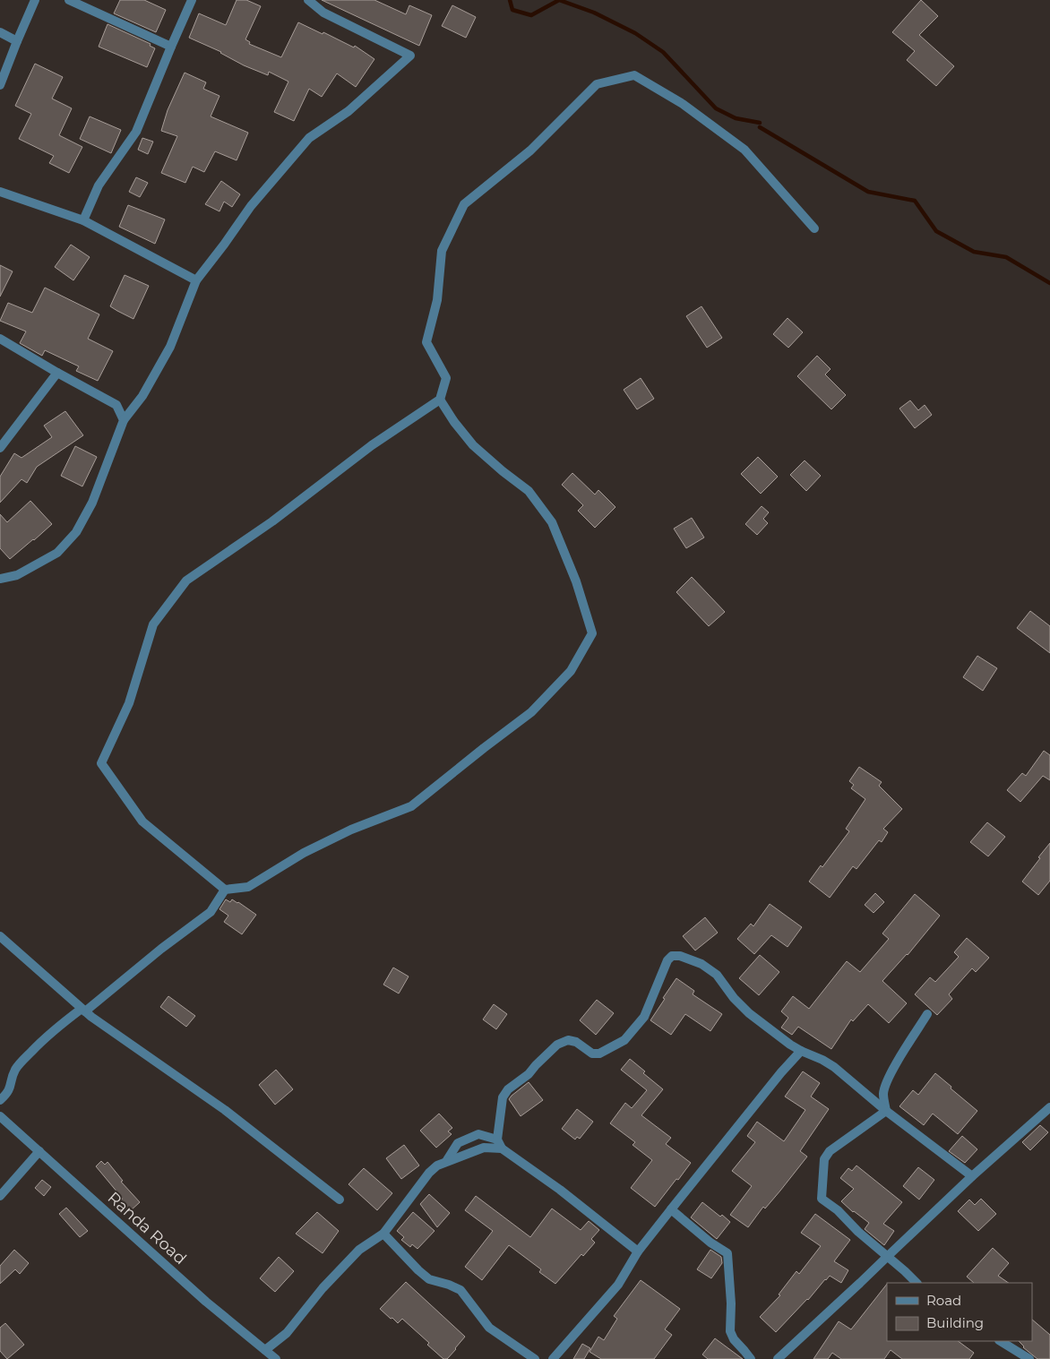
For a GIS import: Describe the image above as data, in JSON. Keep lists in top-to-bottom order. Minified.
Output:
{"streets":{"street":["Randa Road"]},"legend":["Road","Building"]}
